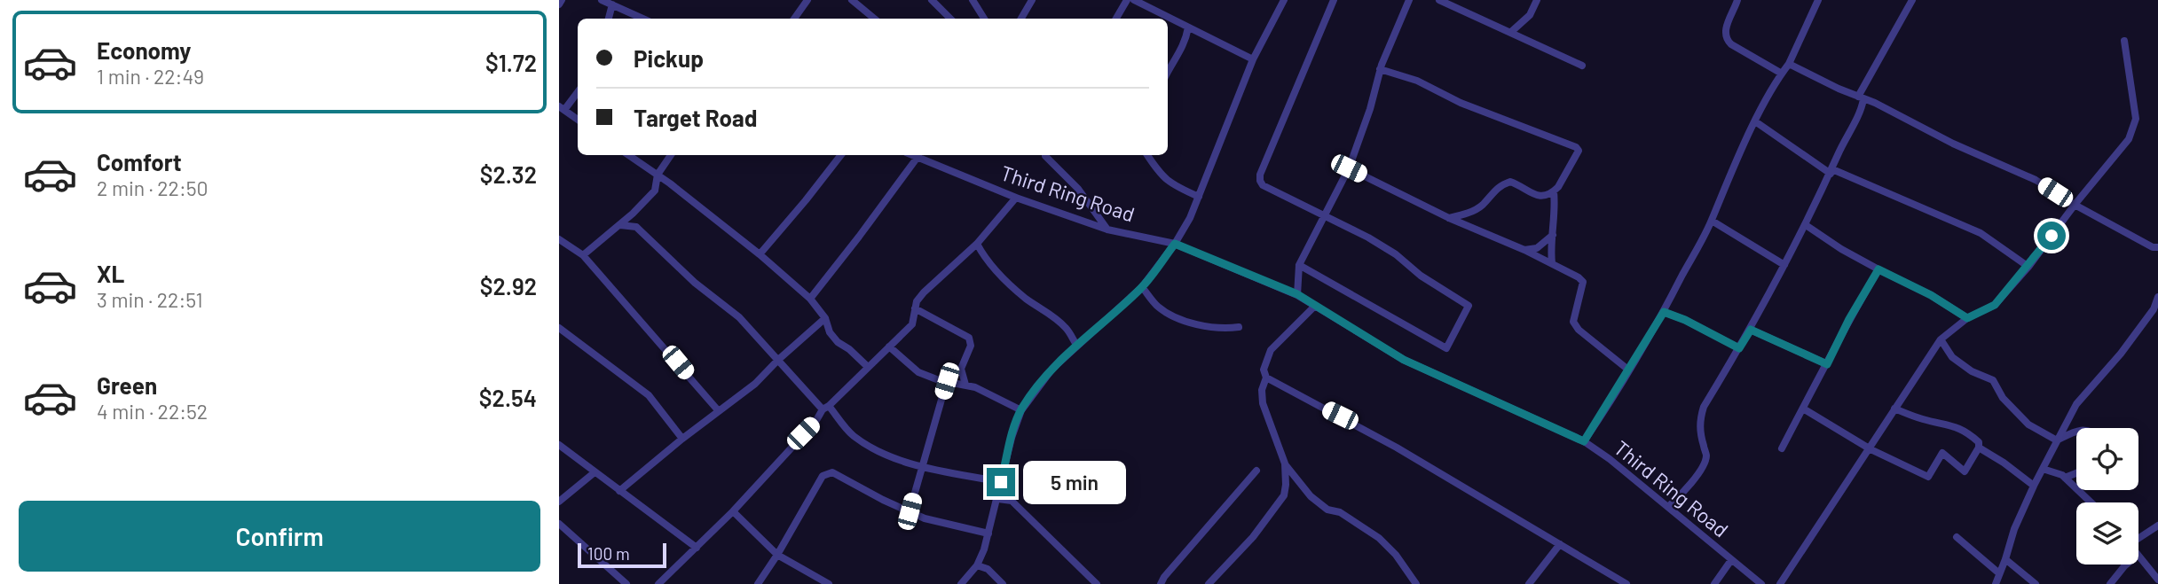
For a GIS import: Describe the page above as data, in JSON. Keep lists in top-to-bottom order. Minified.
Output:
{"streets":{"street":["Third Ring Road"]},"scale_bar":"100 m","page":{"list":[{"name":"Economy","note":"1 min · 22:49","value":"$1.72"},{"name":"Comfort","note":"2 min · 22:50","value":"$2.32"},{"name":"XL","note":"3 min · 22:51","value":"$2.92"},{"name":"Green","note":"4 min · 22:52","value":"$2.54"}],"banner":["Pickup","Target Road"],"bubble":"5 min","buttons":"Confirm","scale":"100 m"}}
